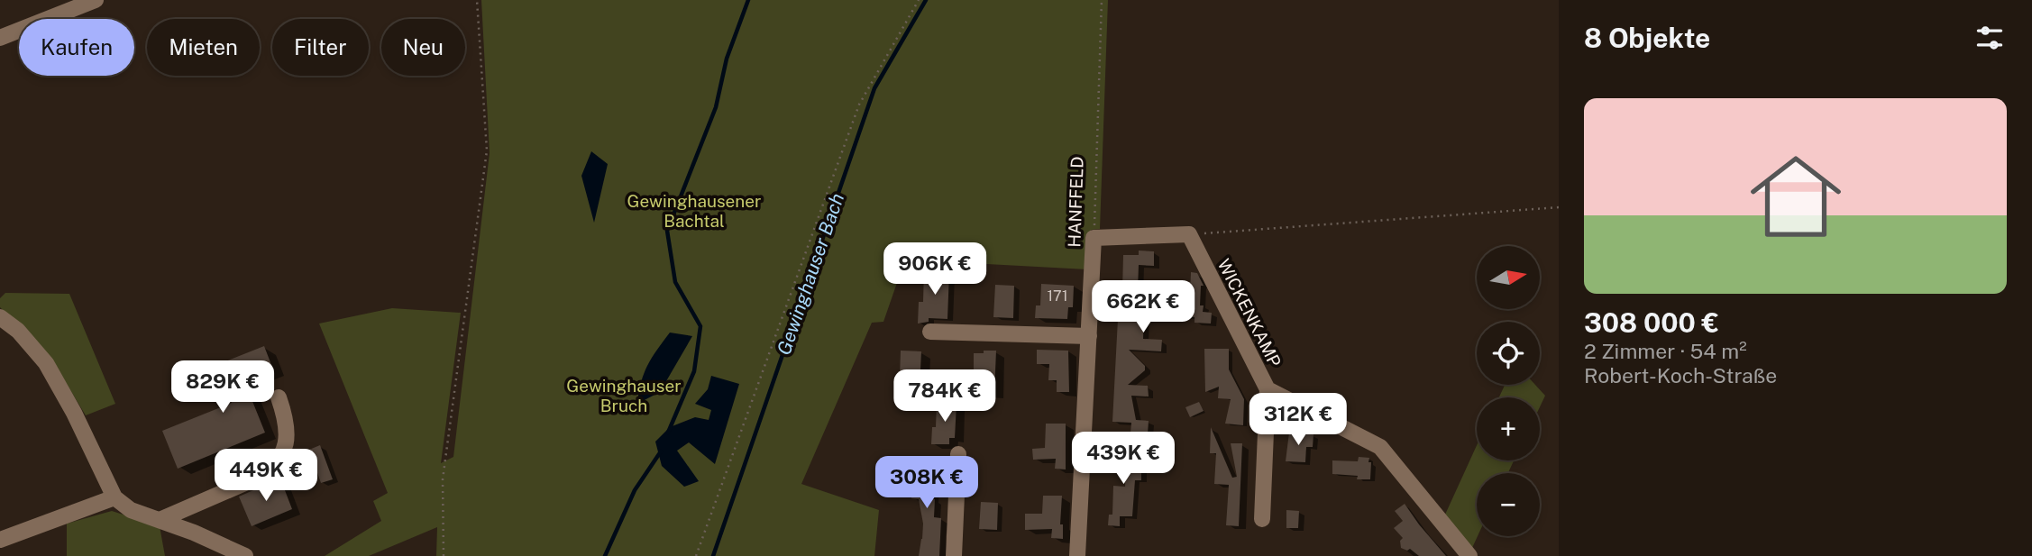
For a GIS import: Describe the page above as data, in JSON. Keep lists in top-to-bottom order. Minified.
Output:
{"streets":{"street":["HANFFELD","WICKENKAMP"]},"water":["Gewinghauser Bach"],"parks":["Gewinghausener Bachtal","Gewinghauser Bruch"],"house_numbers":["171"],"north":"right","page":{"heading":"8 Objekte","chip":["Kaufen","Mieten","Filter","Neu"],"list":[{"name":"308 000 €","note":"2 Zimmer · 54 m² · Robert-Koch-Straße"}],"price":["906K €","662K €","829K €","784K €","312K €","439K €","449K €","308K €"],"map_buttons":["+","−"]}}
